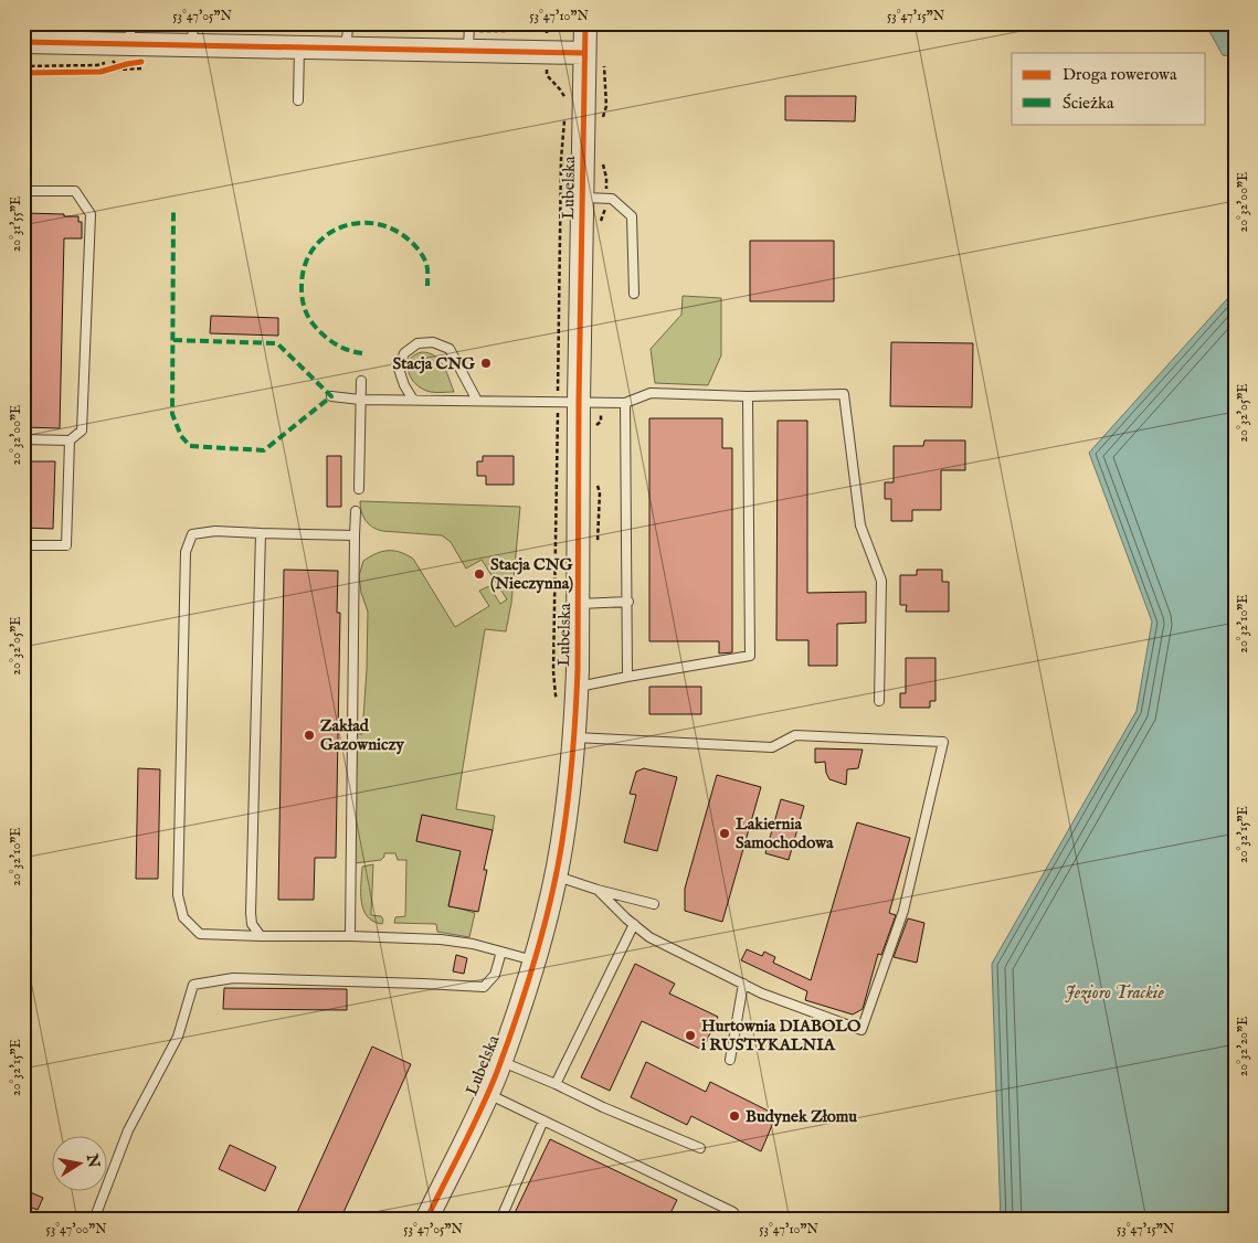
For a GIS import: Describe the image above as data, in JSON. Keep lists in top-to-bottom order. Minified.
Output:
{"streets":{"street":["Lubelska"]},"water":["Jezioro Trackie"],"places":["Stacja CNG","Stacja CNG (Nieczynna)","Zakład Gazowniczy","Lakiernia Samochodowa","Hurtownia DIABOLO i RUSTYKALNIA","Budynek Złomu"],"legend":["Droga rowerowa","Ścieżka"],"north":"right","coordinates":["53°47'05\"N","53°47'10\"N","53°47'15\"N","20°32'00\"E","20°31'55\"E","20°32'05\"E","20°32'10\"E","20°32'15\"E","20°32'20\"E","53°47'00\"N"]}
